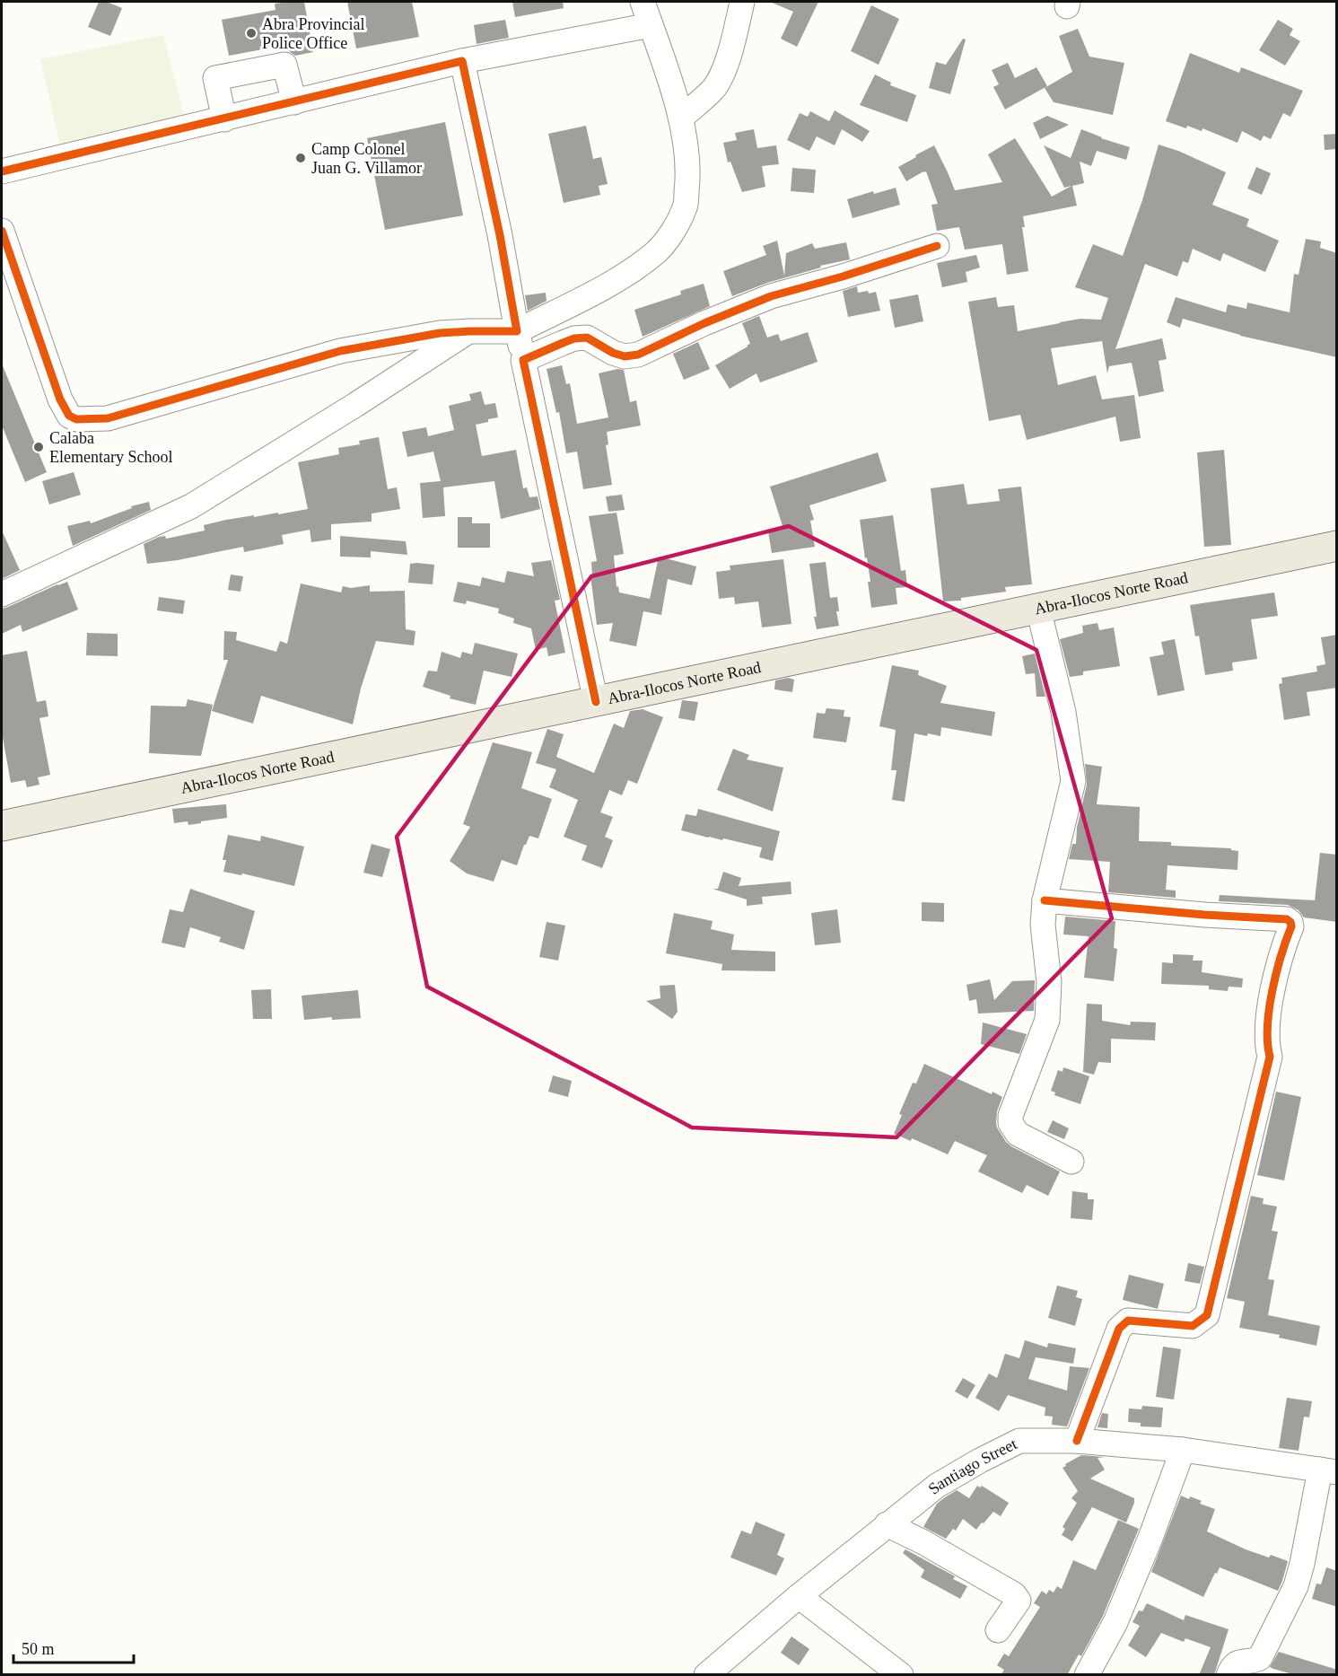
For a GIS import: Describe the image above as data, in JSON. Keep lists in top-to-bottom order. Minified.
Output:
{"streets":{"main road":["Abra-Ilocos Norte Road"],"street":["Santiago Street"]},"places":["Abra Provincial Police Office","Camp Colonel Juan G. Villamor","Calaba Elementary School"],"scale_bar":"50 m"}
